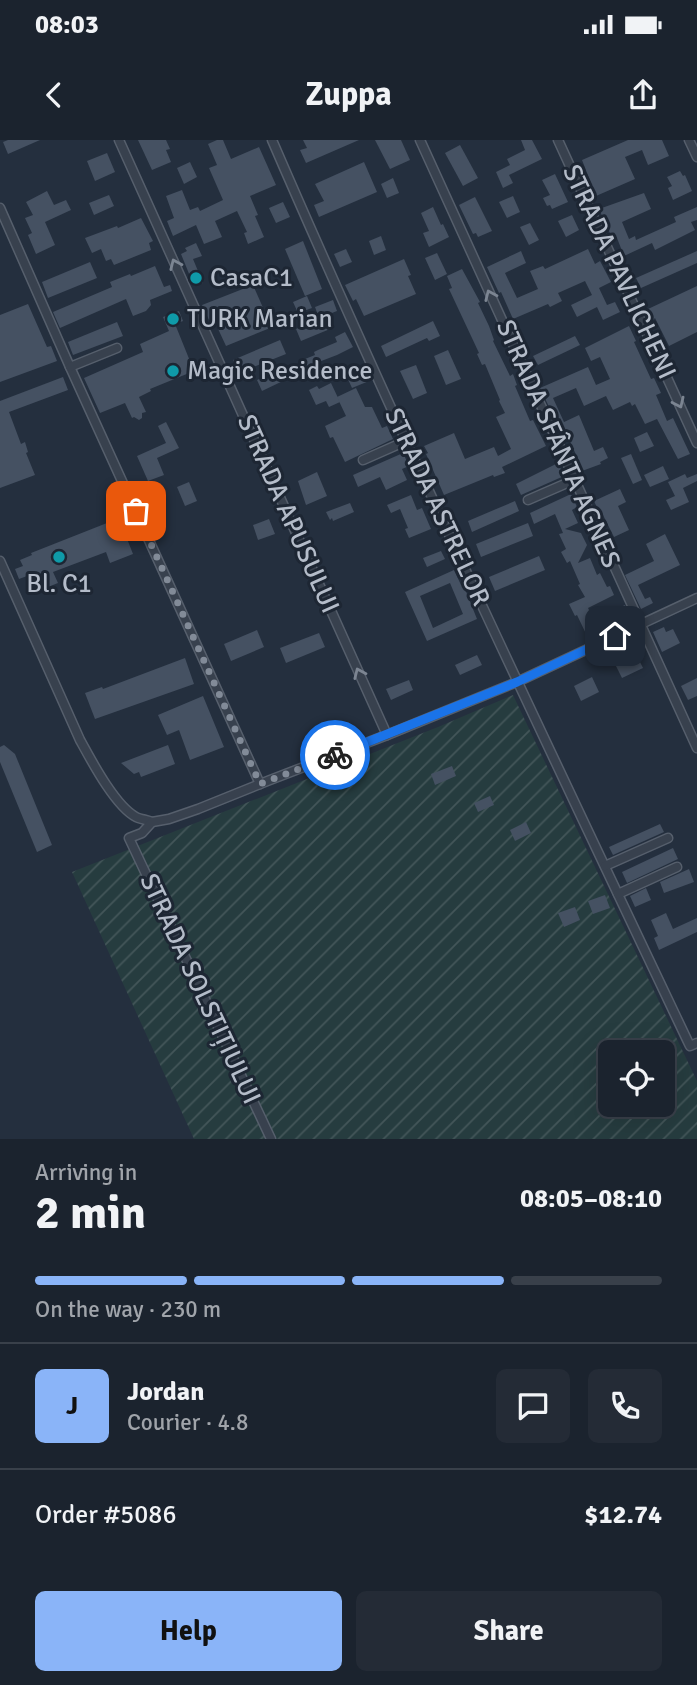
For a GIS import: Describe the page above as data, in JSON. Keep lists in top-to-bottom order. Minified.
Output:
{"streets":{"street":["STRADA PAVLICHENI","STRADA SFÂNTA AGNES","STRADA ASTRELOR","STRADA APUSULUI","STRADA SOLSTIȚIULUI"]},"one_way":["STRADA PAVLICHENI","STRADA SFÂNTA AGNES","STRADA APUSULUI"],"places":["CasaC1","TURK Marian","Magic Residence","Bl. C1"],"page":{"status":"08:03","header":"Zuppa","heading":["2 min","Arriving in","08:05–08:10"],"panel":["Jordan","Courier · 4.8","Order #5086","$12.74"],"bar":"On the way · 230 m","round":"J","buttons":["Help","Share"]}}
